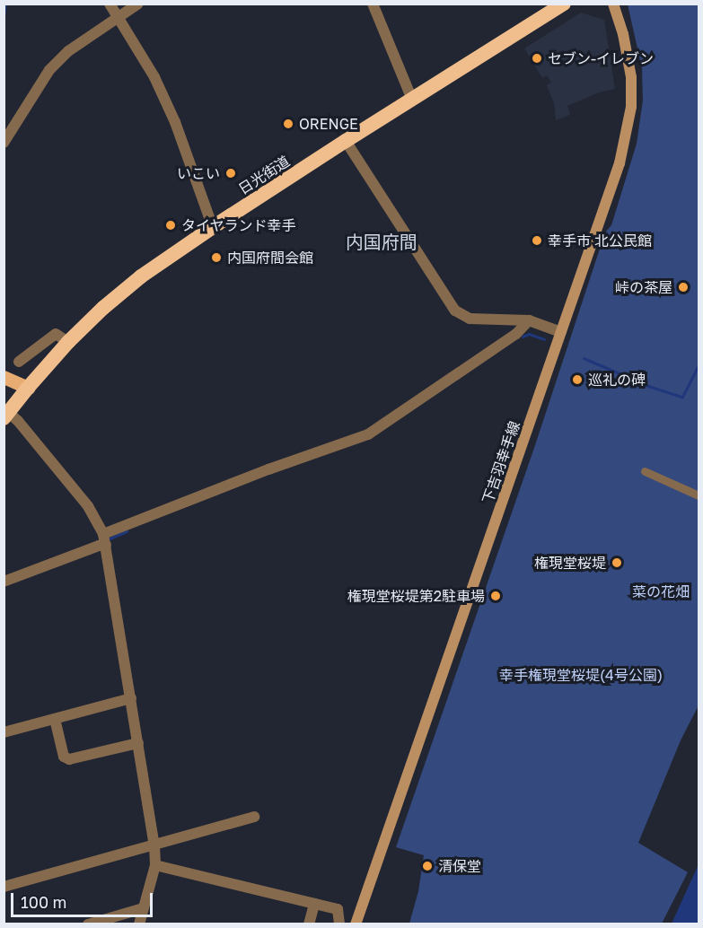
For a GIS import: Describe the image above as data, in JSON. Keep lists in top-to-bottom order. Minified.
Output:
{"streets":{"highway":["日光街道"],"main road":["下吉羽幸手線"]},"districts":["内国府間"],"parks":["菜の花畑","幸手権現堂桜堤(4号公園)"],"places":["セブン-イレブン","ORENGE","いこい","タイヤランド幸手","幸手市 北公民館","内国府間会館","峠の茶屋","巡礼の碑","権現堂桜堤","権現堂桜堤第2駐車場","清保堂"],"scale_bar":"100 m"}
